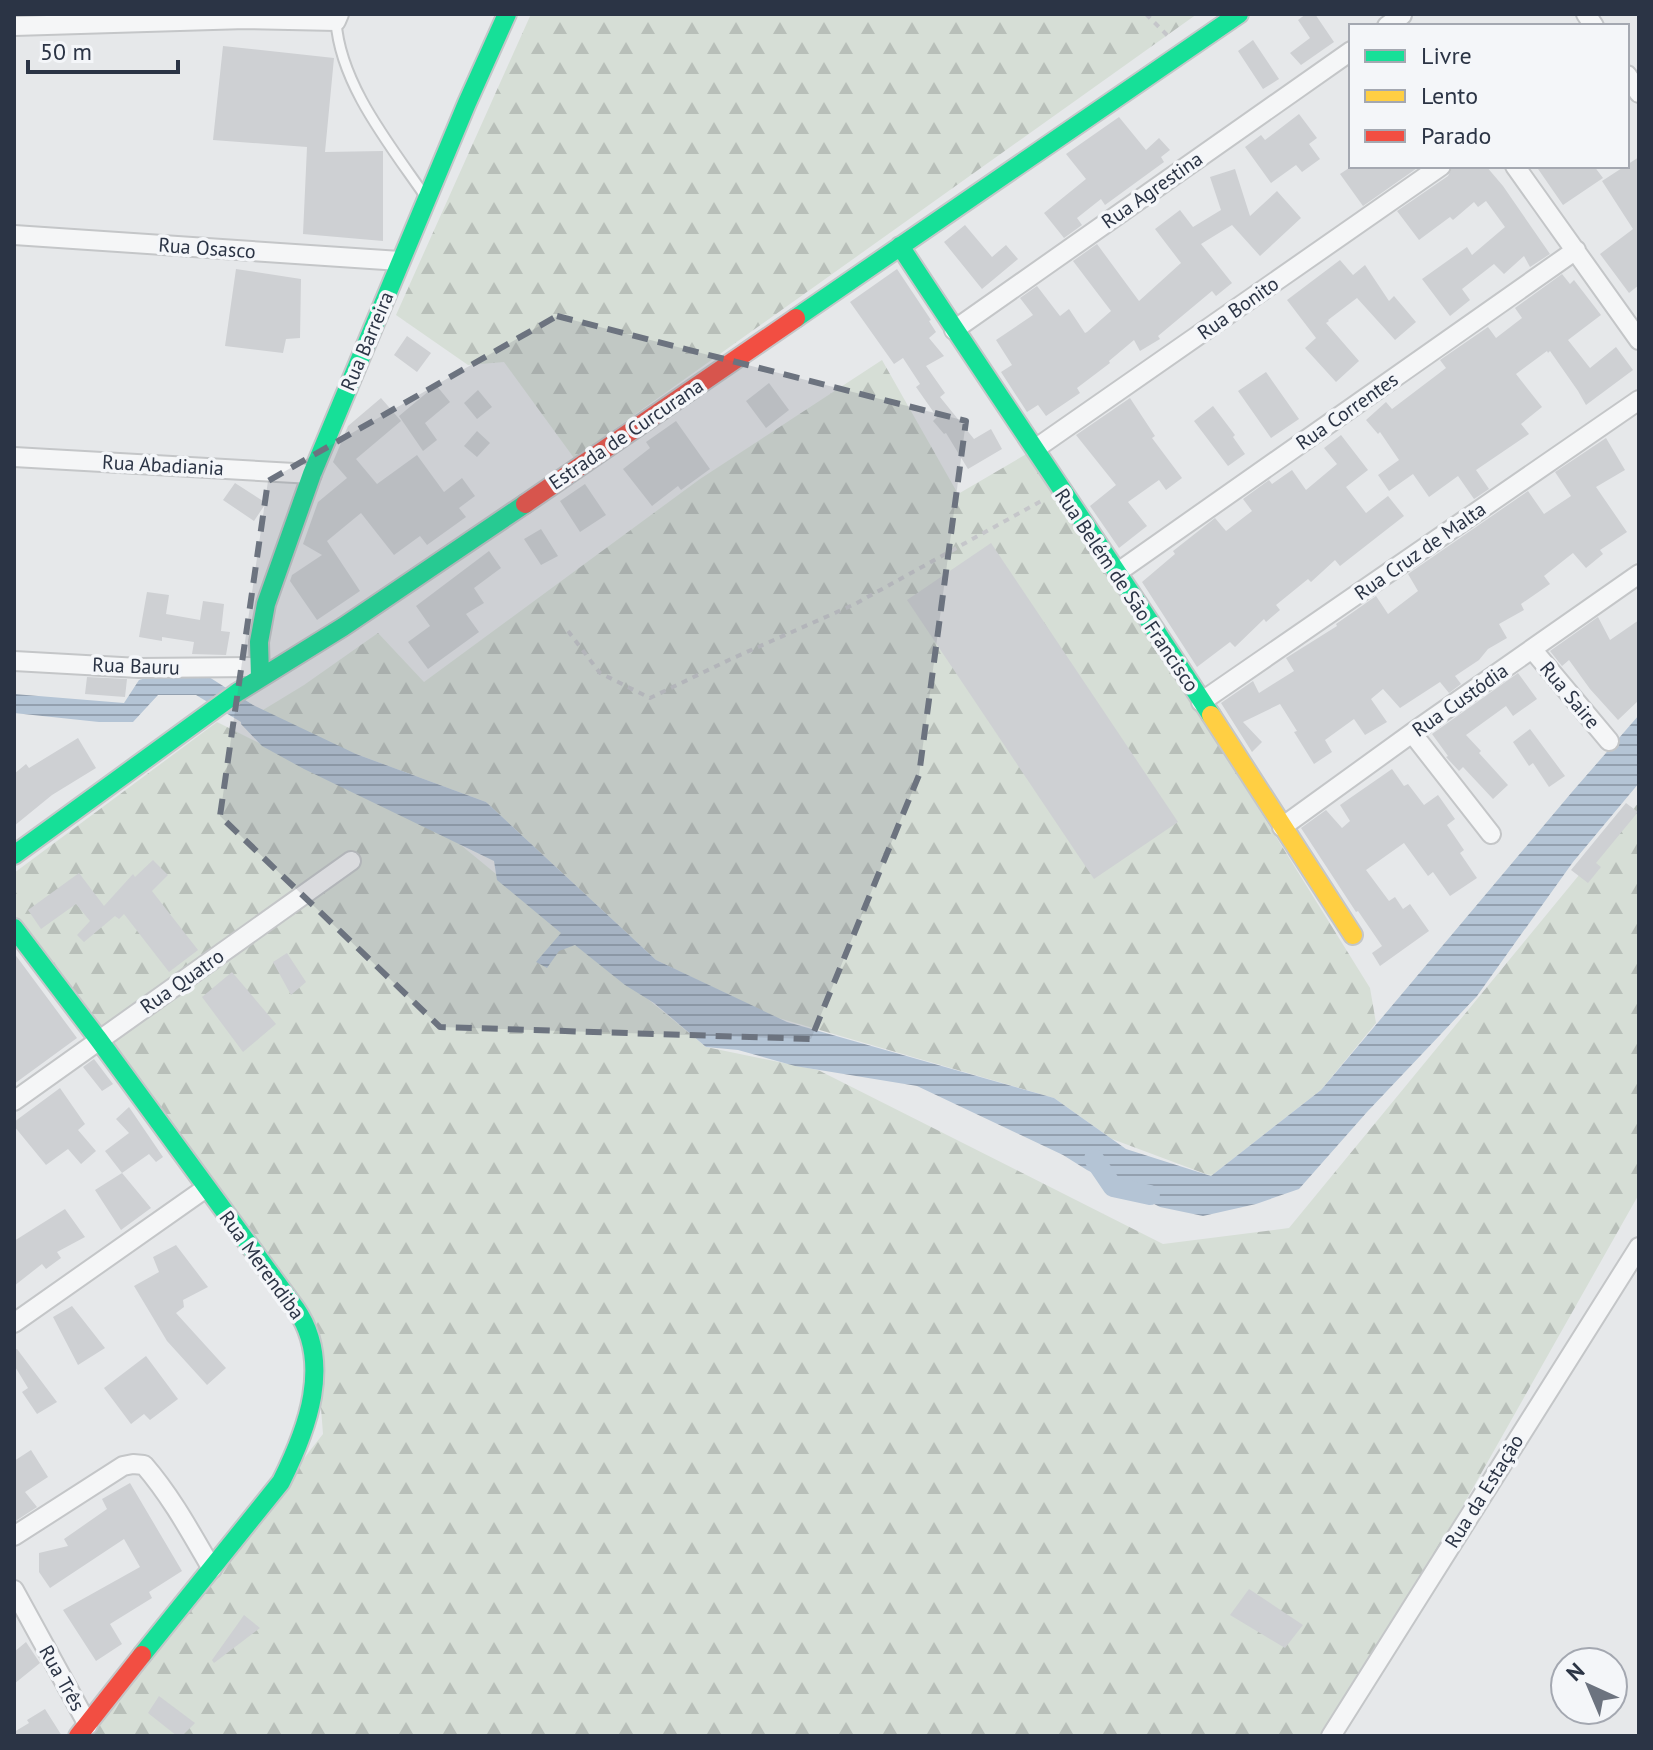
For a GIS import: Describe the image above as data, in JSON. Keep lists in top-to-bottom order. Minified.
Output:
{"streets":{"street":["Rua Agrestina","Rua Osasco","Rua Bonito","Rua Barreira","Rua Correntes","Estrada de Curcurana","Rua Abadiania","Rua Cruz de Malta","Rua Belém de São Francisco","Rua Bauru","Rua Saire","Rua Custódia","Rua Quatro","Rua Merendiba","Rua da Estação","Rua Três"]},"crossings":[["Rua Agrestina","Rua Belém de São Francisco"],["Rua Osasco","Rua Barreira"],["Rua Bonito","Rua Belém de São Francisco"],["Rua Barreira","Estrada de Curcurana"],["Rua Barreira","Rua Abadiania"],["Rua Barreira","Rua Bauru"],["Rua Correntes","Rua Belém de São Francisco"],["Estrada de Curcurana","Rua Belém de São Francisco"],["Estrada de Curcurana","Rua Bauru"],["Rua Cruz de Malta","Rua Belém de São Francisco"],["Rua Belém de São Francisco","Rua Custódia"],["Rua Saire","Rua Custódia"],["Rua Quatro","Rua Merendiba"],["Rua Merendiba","Rua Três"]],"legend":["Livre","Lento","Parado"],"scale_bar":"50 m","north":"top left"}
